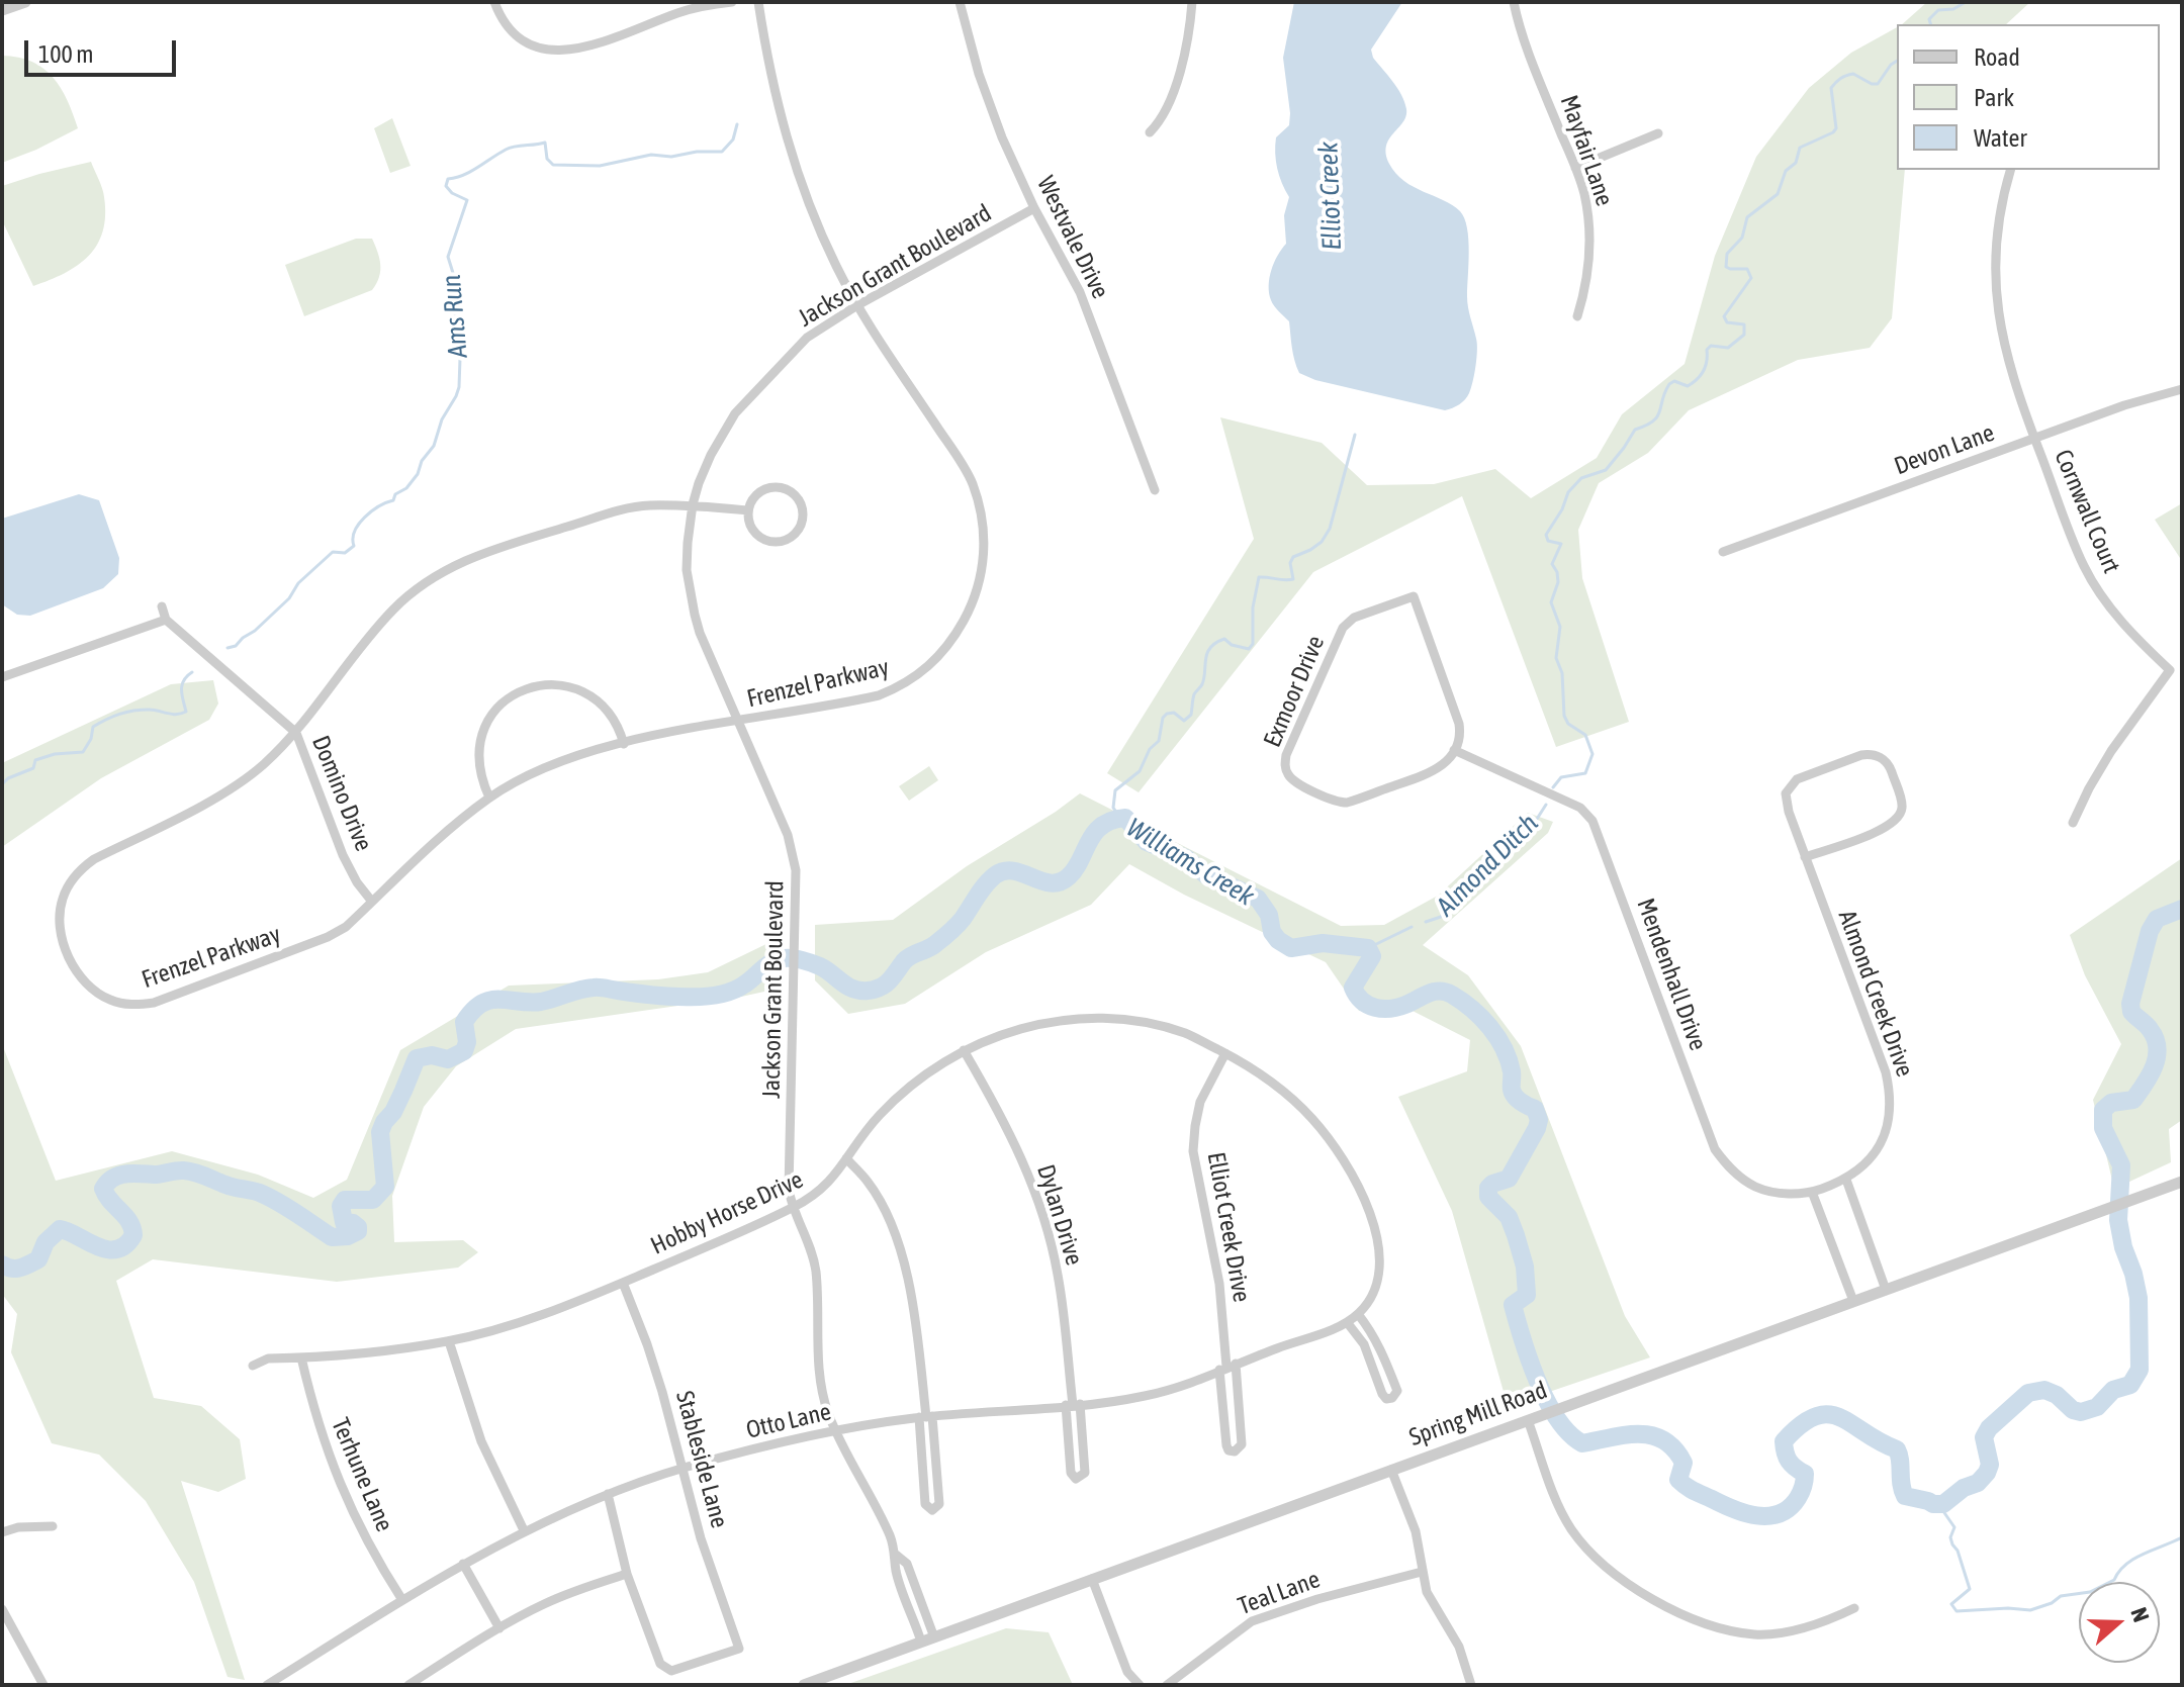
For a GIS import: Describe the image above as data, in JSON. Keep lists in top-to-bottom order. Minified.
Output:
{"streets":{"street":["Mayfair Lane","Westvale Drive","Jackson Grant Boulevard","Devon Lane","Cornwall Court","Frenzel Parkway","Exmoor Drive","Domino Drive","Mendenhall Drive","Almond Creek Drive","Hobby Horse Drive","Dylan Drive","Elliot Creek Drive","Spring Mill Road","Otto Lane","Stableside Lane","Terhune Lane","Teal Lane"]},"crossings":[["Westvale Drive","Jackson Grant Boulevard"],["Jackson Grant Boulevard","Frenzel Parkway"],["Jackson Grant Boulevard","Hobby Horse Drive"],["Jackson Grant Boulevard","Spring Mill Road"],["Jackson Grant Boulevard","Otto Lane"],["Devon Lane","Cornwall Court"],["Frenzel Parkway","Domino Drive"],["Exmoor Drive","Mendenhall Drive"],["Mendenhall Drive","Almond Creek Drive"],["Hobby Horse Drive","Dylan Drive"],["Hobby Horse Drive","Elliot Creek Drive"],["Hobby Horse Drive","Otto Lane"],["Hobby Horse Drive","Stableside Lane"],["Hobby Horse Drive","Terhune Lane"],["Dylan Drive","Otto Lane"],["Elliot Creek Drive","Otto Lane"],["Otto Lane","Stableside Lane"],["Otto Lane","Terhune Lane"]],"water":["Elliot Creek","Ams Run","Williams Creek","Almond Ditch"],"legend":["Road","Park","Water"],"scale_bar":"100 m","north":"right"}
